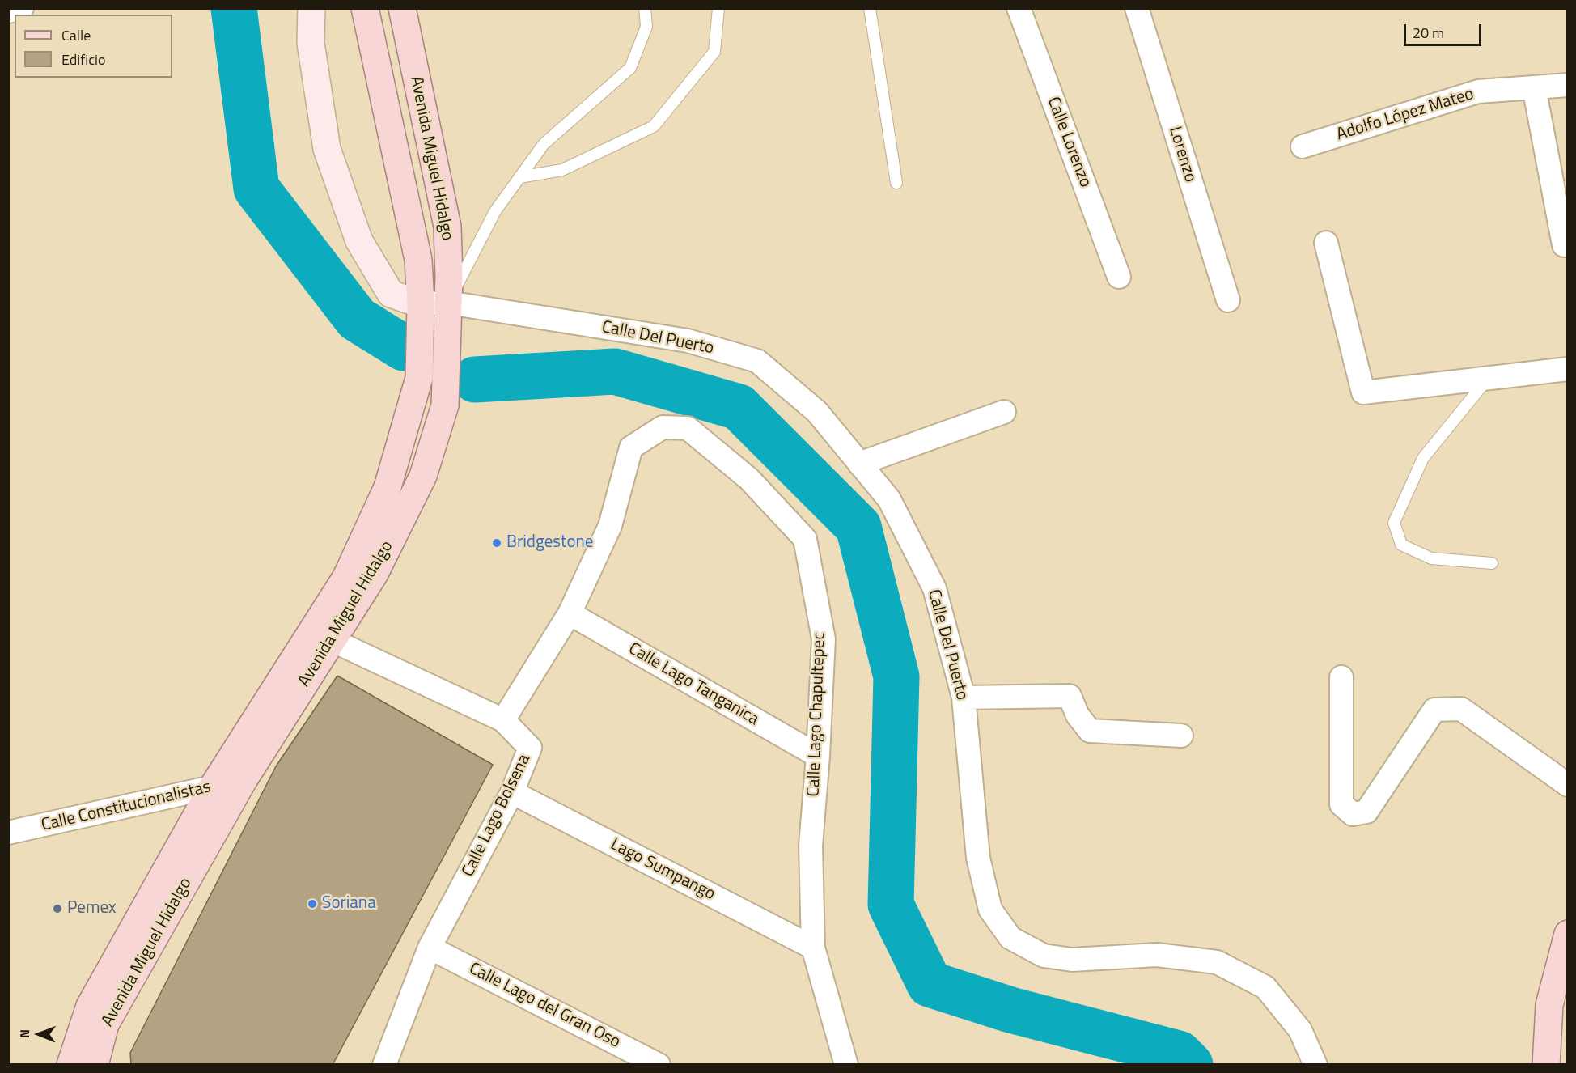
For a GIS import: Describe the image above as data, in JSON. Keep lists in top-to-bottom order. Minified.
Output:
{"streets":{"main road":["Avenida Miguel Hidalgo"],"street":["Adolfo López Mateo","Calle Lorenzo","Lorenzo","Calle Del Puerto","Calle Lago Tanganica","Calle Lago Chapultepec","Calle Constitucionalistas","Calle Lago Bolsena","Lago Sumpango","Calle Lago del Gran Oso"]},"crossings":[["Avenida Miguel Hidalgo","Calle Del Puerto"],["Avenida Miguel Hidalgo","Calle Constitucionalistas"],["Avenida Miguel Hidalgo","Calle Lago Bolsena"],["Calle Lago Tanganica","Calle Lago Chapultepec"],["Calle Lago Chapultepec","Calle Lago Bolsena"],["Calle Lago Chapultepec","Lago Sumpango"],["Calle Lago Bolsena","Lago Sumpango"],["Calle Lago Bolsena","Calle Lago del Gran Oso"]],"places":["Bridgestone","Soriana","Pemex"],"legend":["Calle","Edificio"],"scale_bar":"20 m","north":"left"}
